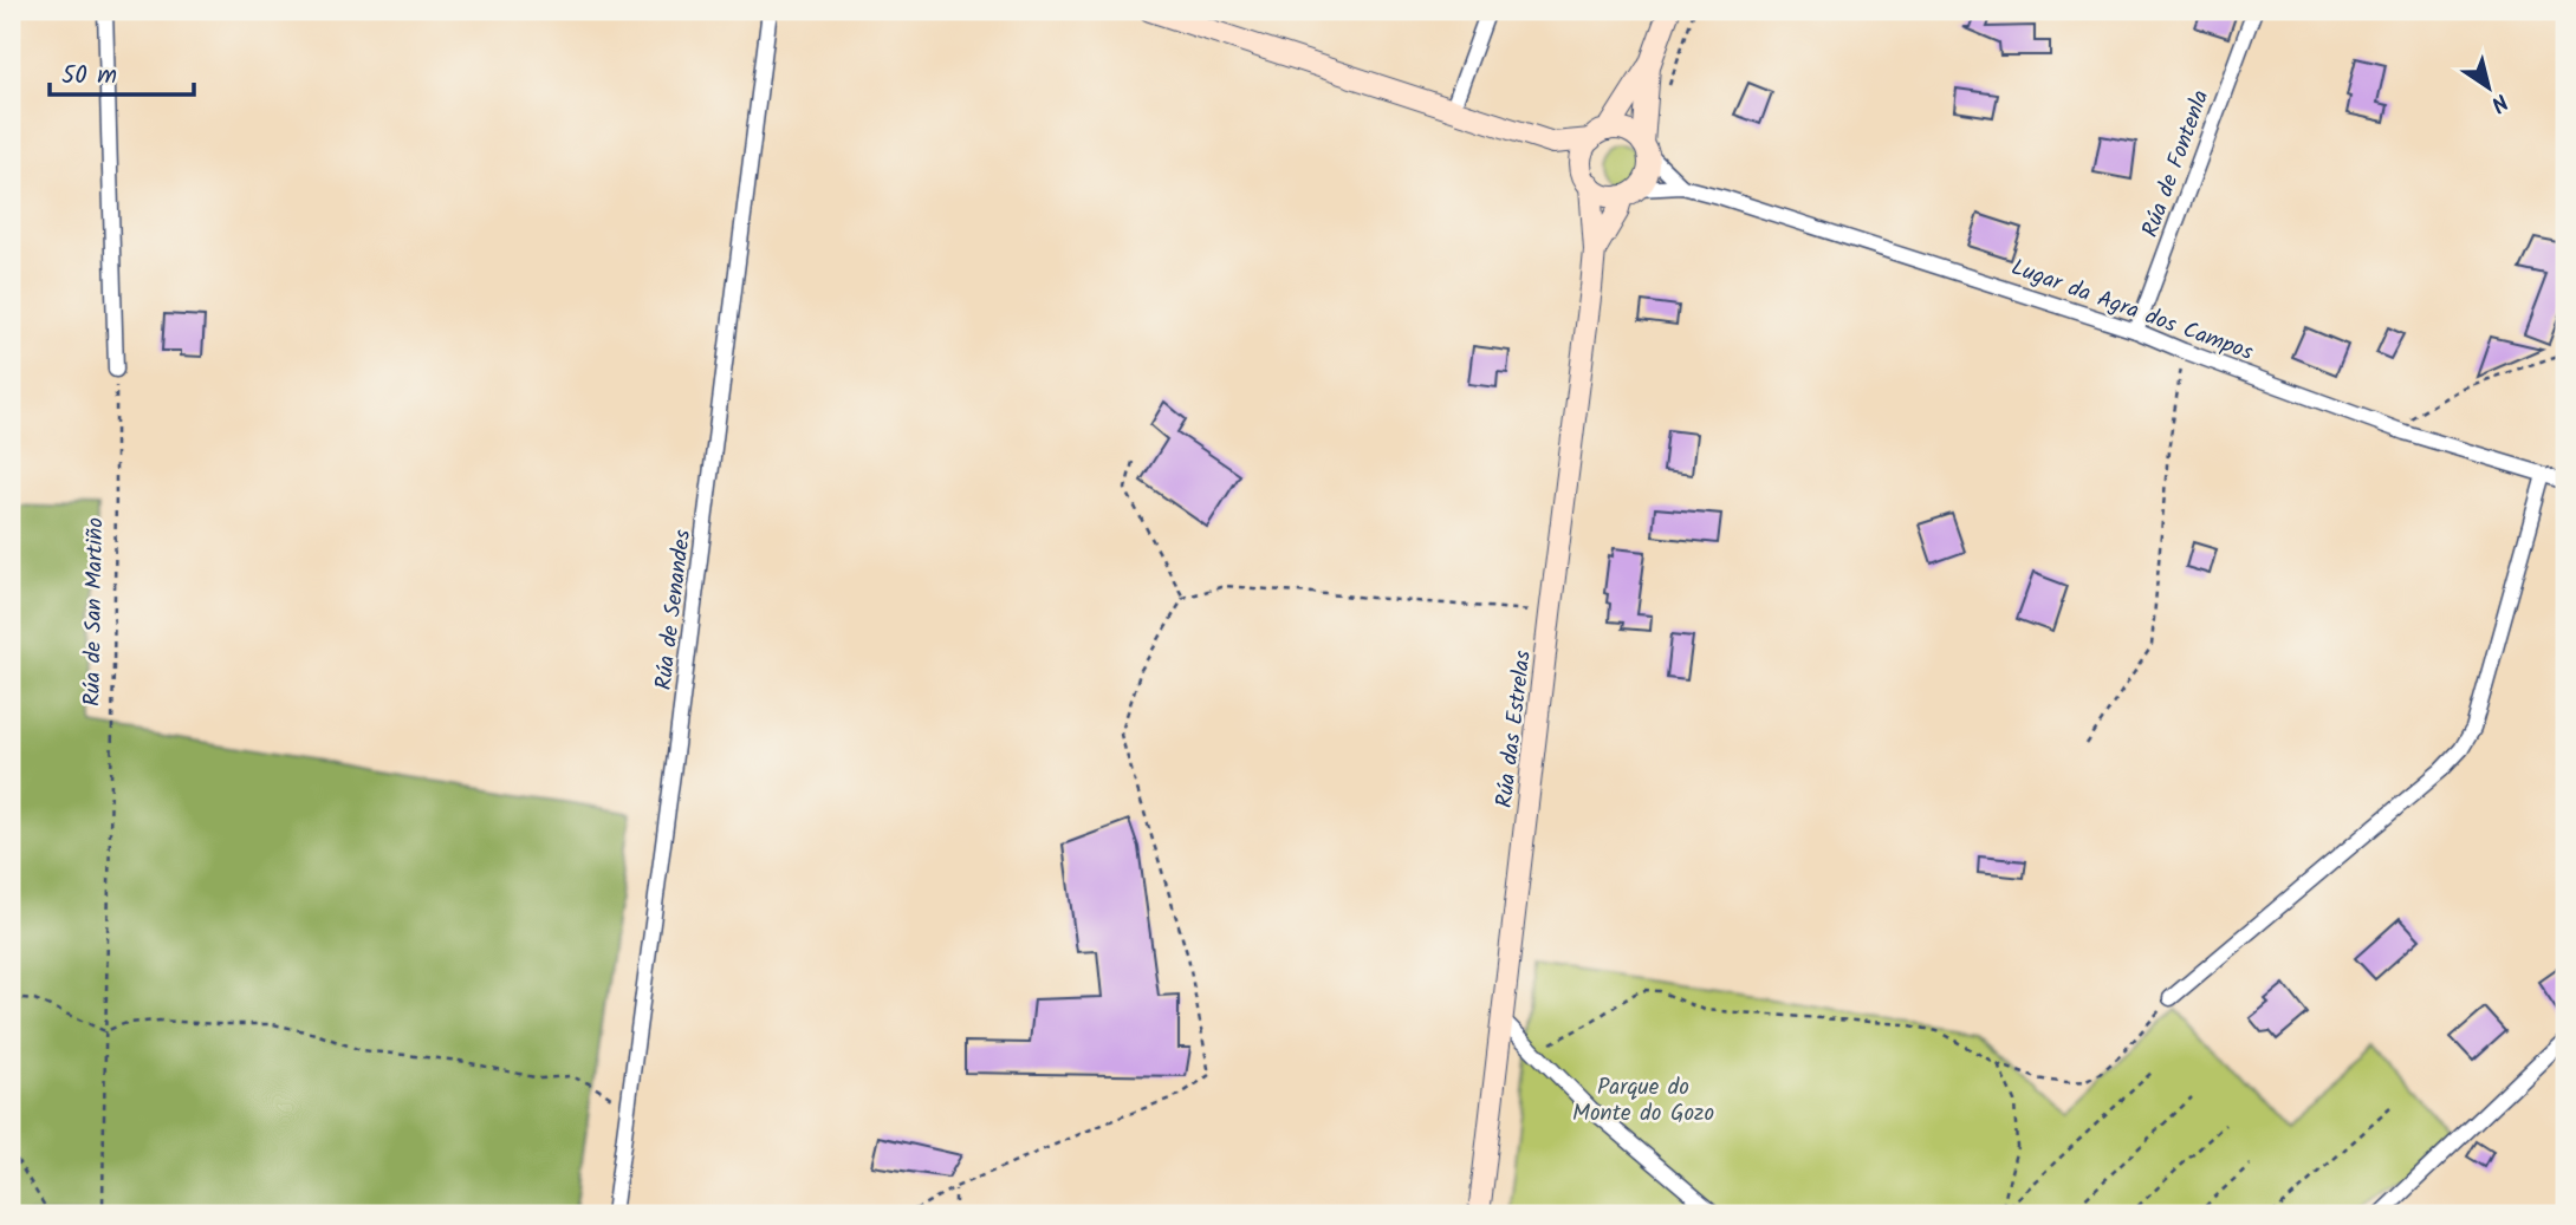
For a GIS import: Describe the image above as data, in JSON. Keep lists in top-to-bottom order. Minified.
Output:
{"streets":{"street":["Rúa de Fontenla","Lugar da Agra dos Campos","Rúa de Senandes","Rúa das Estrelas"],"path":["Rúa de San Martiño"]},"crossings":[["Rúa de Fontenla","Lugar da Agra dos Campos"],["Lugar da Agra dos Campos","Rúa das Estrelas"]],"parks":["Parque do Monte do Gozo"],"scale_bar":"50 m","north":"bottom right"}
